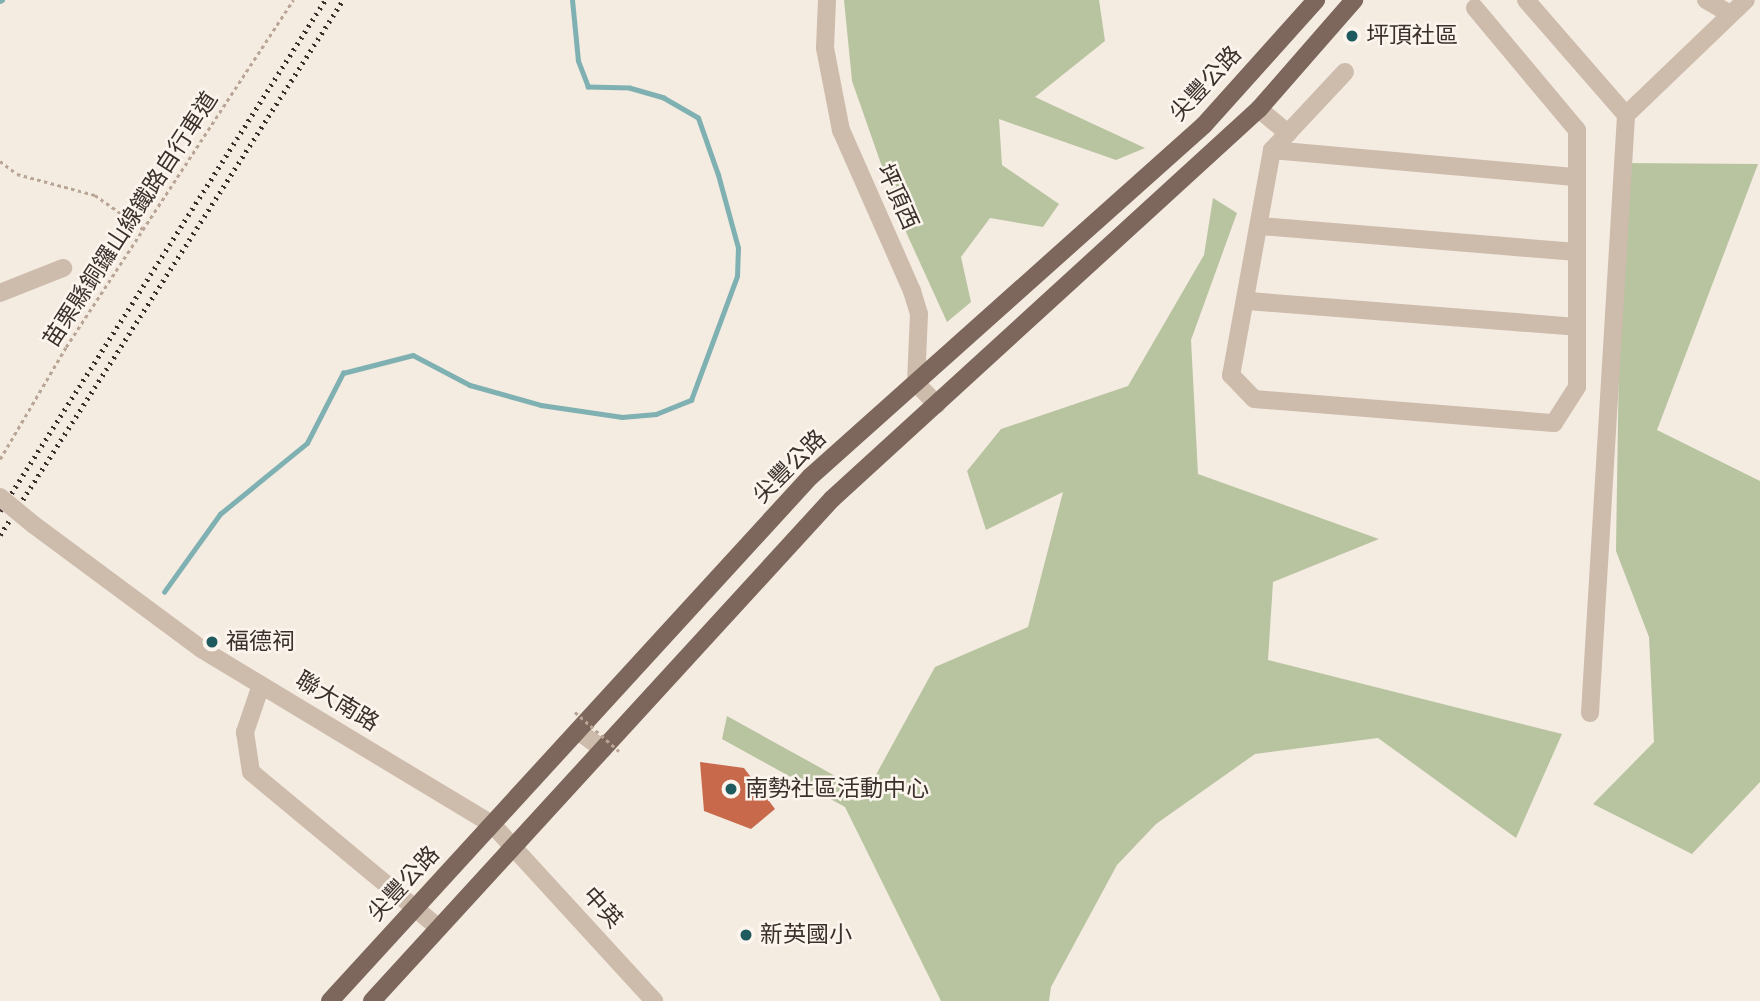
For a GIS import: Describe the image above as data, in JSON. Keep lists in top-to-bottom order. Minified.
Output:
{"streets":{"main road":["尖豐公路"],"street":["坪頂西","聯大南路","中英"],"path":["苗栗縣銅鑼山線鐵路自行車道"]},"crossings":[["尖豐公路","坪頂西"],["尖豐公路","聯大南路"],["聯大南路","中英"]],"places":["坪頂社區","福德祠","南勢社區活動中心","新英國小"]}
